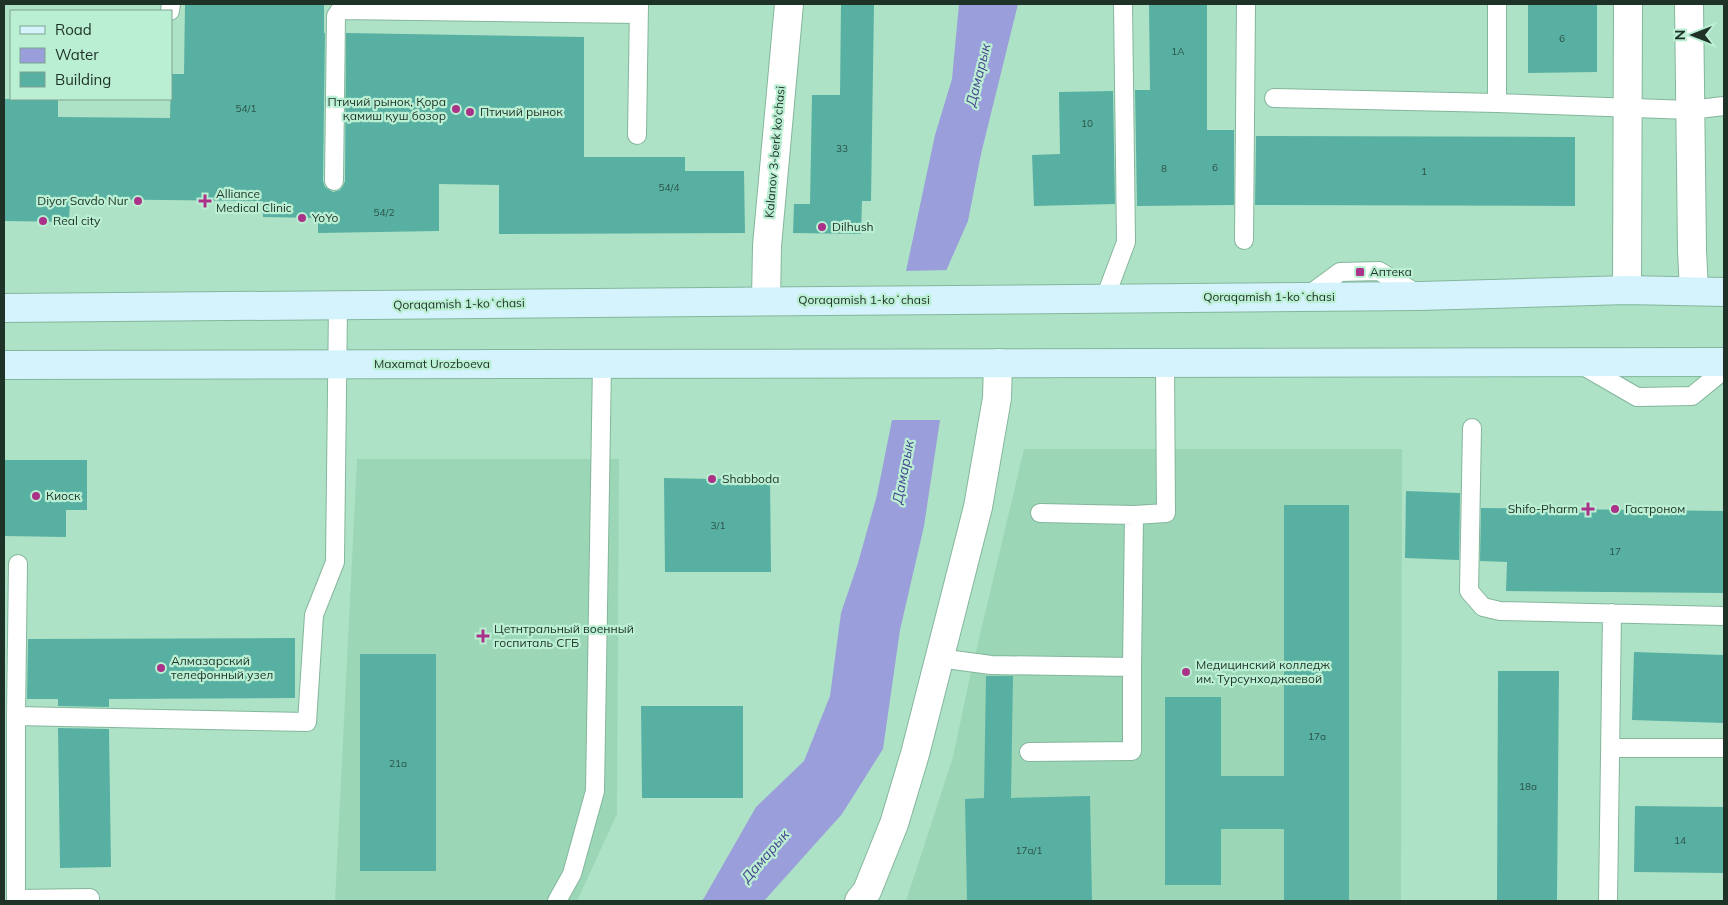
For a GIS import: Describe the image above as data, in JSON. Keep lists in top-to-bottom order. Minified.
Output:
{"streets":{"main road":["Qoraqamish 1-koʻchasi","Maxamat Urozboeva"],"street":["Kalanov 3-berk ko'chasi"]},"crossings":[["Kalanov 3-berk ko'chasi","Qoraqamish 1-koʻchasi"]],"water":["Дамарык"],"places":{"other":["Птичий рынок, Қора қамиш қуш бозор","Птичий рынок","Diyor Savdo Nur","YoYo","Real city","Dilhush","Shabboda","Киоск","Гастроном","Алмазарский телефонный узел","Медицинский колледж им. Турсунходжаевой"],"health":["Alliance Medical Clinic","Shifo-Pharm","Цетнтральный военный госпиталь СГБ"],"transit":["Аптека"]},"house_numbers":["6","1А","54/1","10","33","6","8","1","54/4","54/2","3/1","17","17а","21а","18а","14","17a/1"],"legend":["Road","Water","Building"],"north":"left"}
